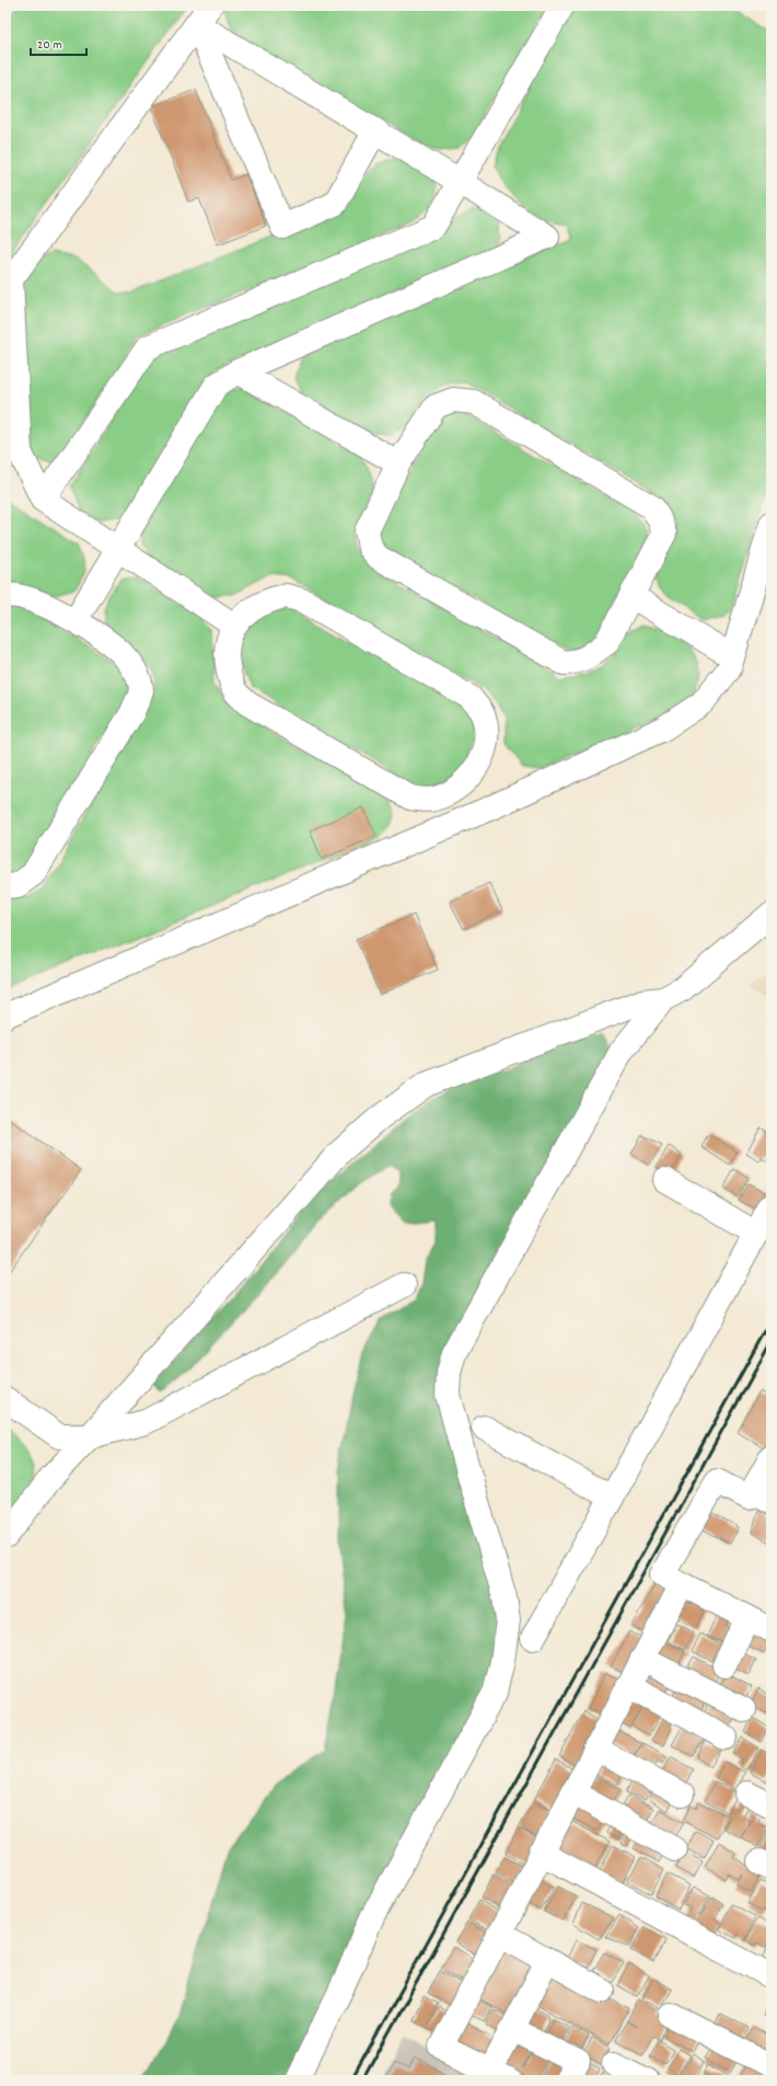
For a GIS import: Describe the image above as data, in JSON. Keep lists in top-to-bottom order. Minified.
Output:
{"scale_bar":"20 m"}
